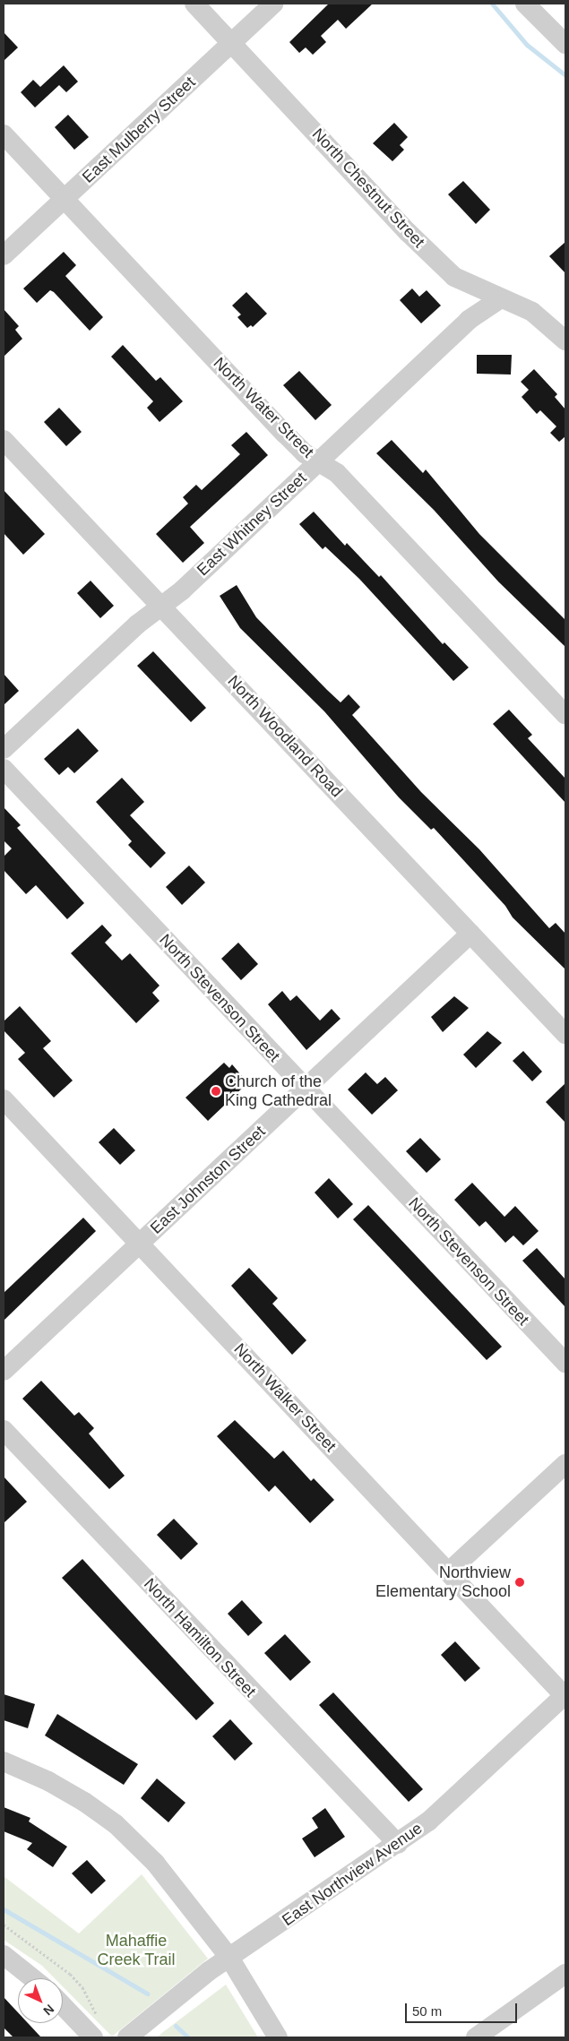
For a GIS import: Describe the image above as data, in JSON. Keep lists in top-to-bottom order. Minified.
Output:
{"streets":{"street":["East Mulberry Street","North Chestnut Street","North Water Street","East Whitney Street","North Woodland Road","North Stevenson Street","East Johnston Street","North Walker Street","North Hamilton Street","East Northview Avenue"]},"crossings":[["East Mulberry Street","North Chestnut Street"],["East Mulberry Street","North Water Street"],["North Chestnut Street","East Whitney Street"],["North Water Street","East Whitney Street"],["East Whitney Street","North Woodland Road"],["North Woodland Road","East Johnston Street"],["North Stevenson Street","East Johnston Street"],["East Johnston Street","North Walker Street"],["North Walker Street","East Northview Avenue"],["North Hamilton Street","East Northview Avenue"]],"parks":["Mahaffie Creek Trail"],"places":["Church of the King Cathedral","Northview Elementary School"],"scale_bar":"50 m","north":"bottom right"}
